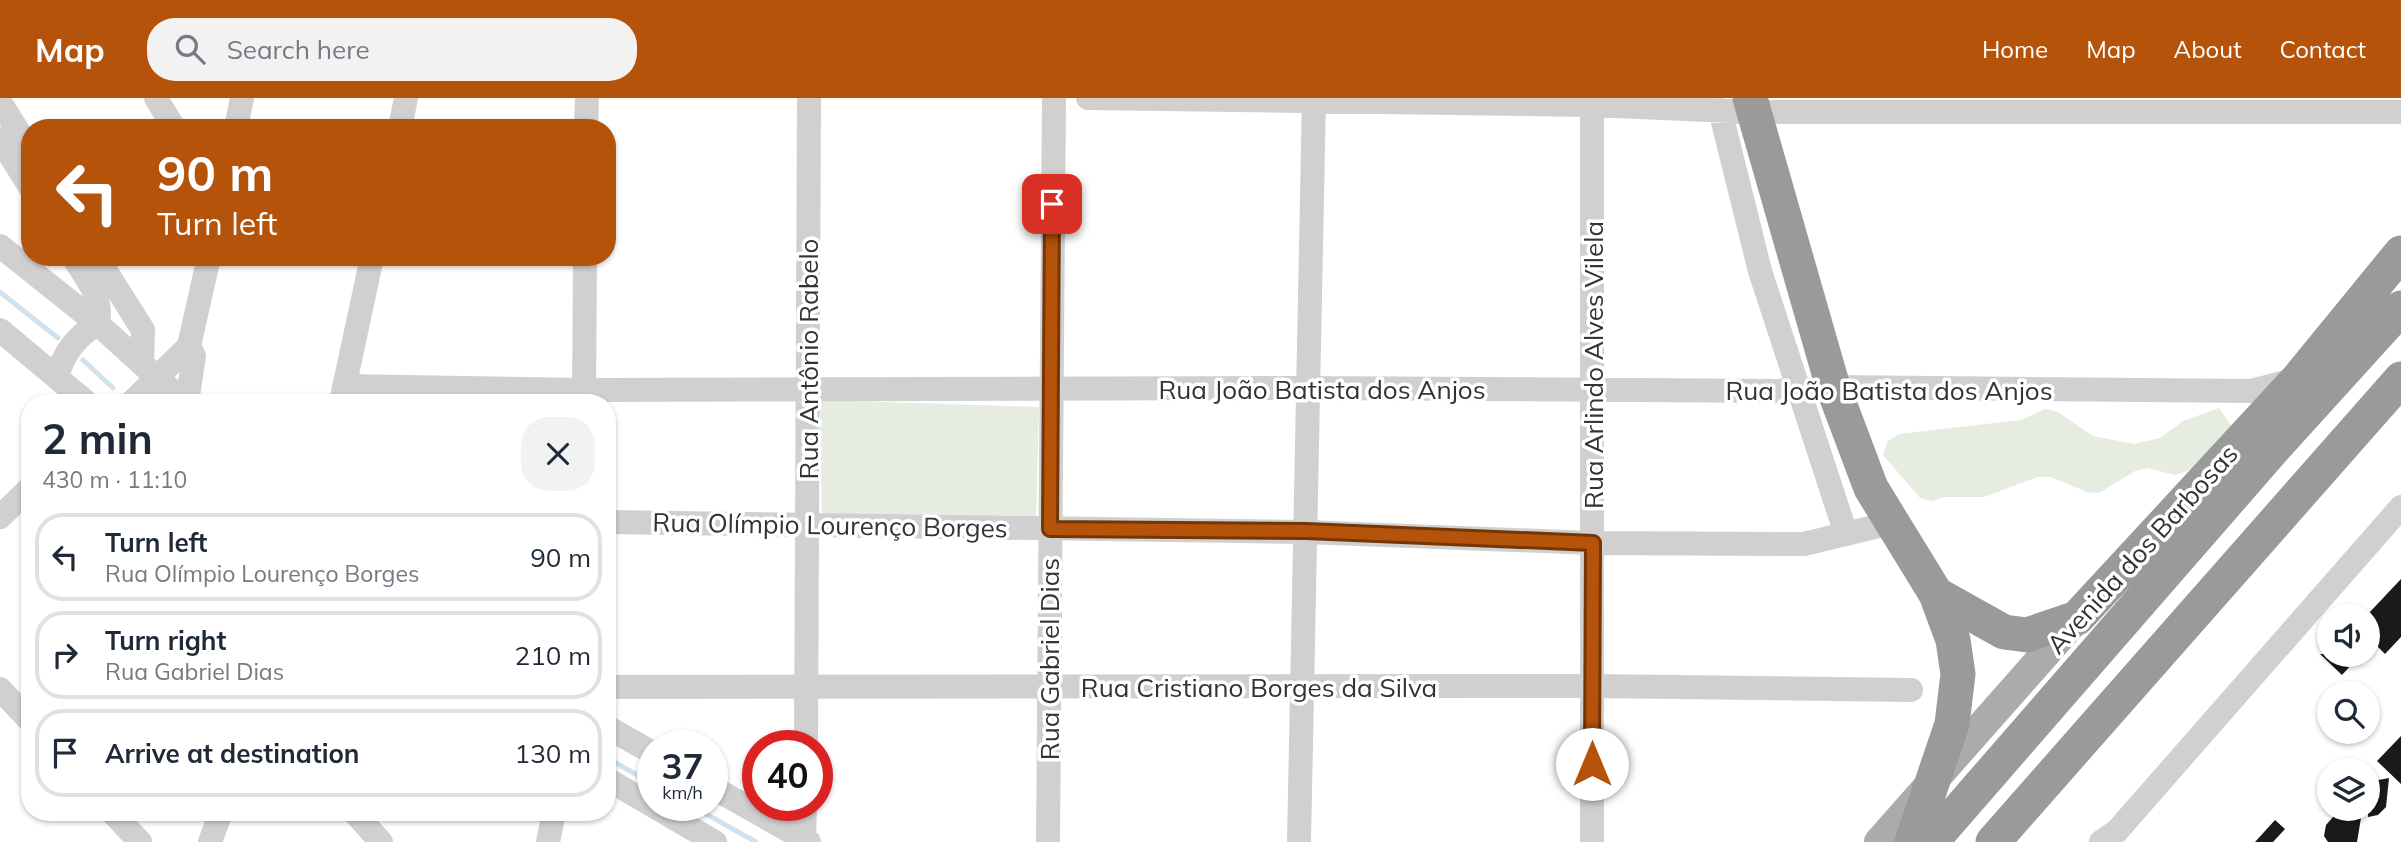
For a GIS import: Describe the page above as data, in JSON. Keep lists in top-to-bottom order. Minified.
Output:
{"streets":{"highway":["Avenida dos Barbosas"],"street":["Rua Antônio Rabelo","Rua Arlindo Alves Vilela","Rua João Batista dos Anjos","Rua Olímpio Lourenço Borges","Rua Gabriel Dias","Rua Cristiano Borges da Silva"]},"crossings":[["Rua Antônio Rabelo","Rua João Batista dos Anjos"],["Rua Antônio Rabelo","Rua Olímpio Lourenço Borges"],["Rua Antônio Rabelo","Rua Cristiano Borges da Silva"],["Rua Arlindo Alves Vilela","Rua João Batista dos Anjos"],["Rua Arlindo Alves Vilela","Rua Olímpio Lourenço Borges"],["Rua Arlindo Alves Vilela","Rua Cristiano Borges da Silva"],["Rua João Batista dos Anjos","Avenida dos Barbosas"],["Rua João Batista dos Anjos","Rua Gabriel Dias"],["Rua Olímpio Lourenço Borges","Rua Gabriel Dias"],["Rua Gabriel Dias","Rua Cristiano Borges da Silva"]],"page":{"header":"Map","search":"Search here","nav":["Home","Map","About","Contact"],"turn":["90 m","Turn left"],"heading":["2 min","430 m · 11:10"],"list":[{"name":"Turn left","note":"Rua Olímpio Lourenço Borges","value":"90 m"},{"name":"Turn right","note":"Rua Gabriel Dias","value":"210 m"},{"name":"Arrive at destination","value":"130 m"}],"speed":"37 km/h","limit":"40"}}
